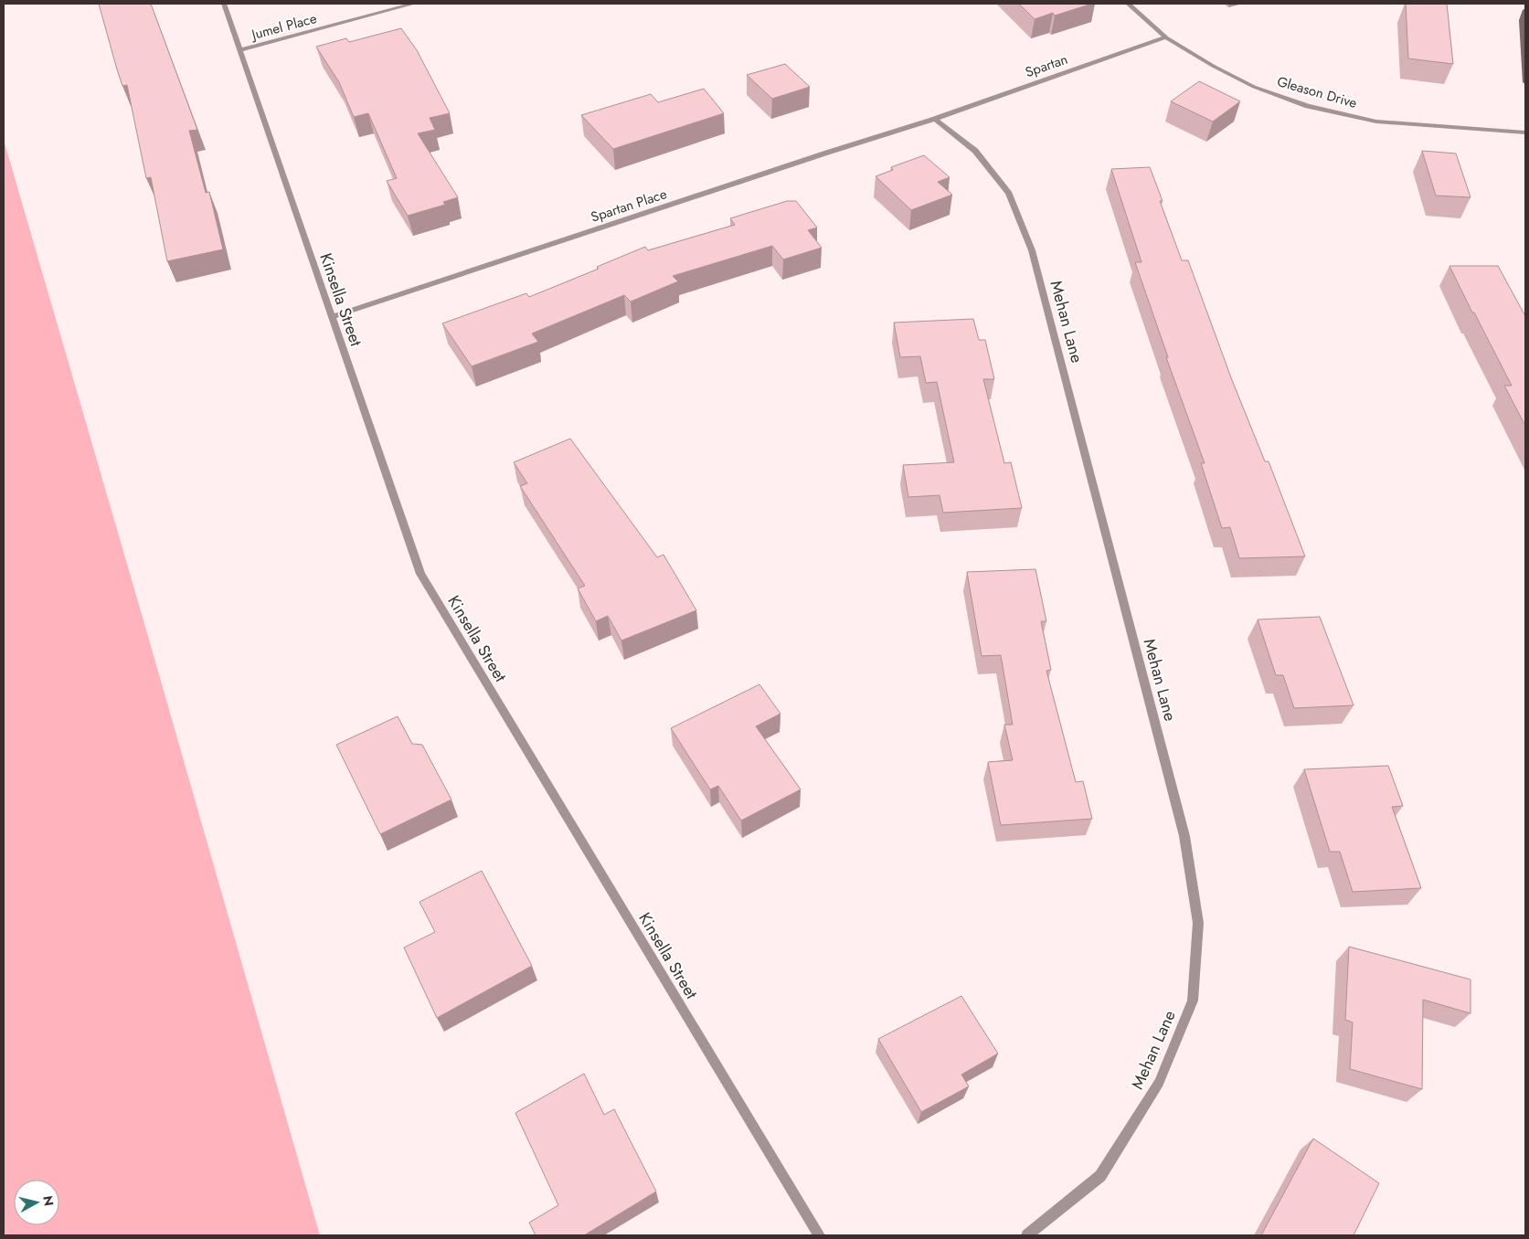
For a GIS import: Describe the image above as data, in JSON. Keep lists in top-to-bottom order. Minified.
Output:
{"streets":{"street":["Jumel Place","Spartan","Gleason Drive","Spartan Place","Kinsella Street","Mehan Lane"]},"crossings":[["Jumel Place","Kinsella Street"],["Spartan","Gleason Drive"],["Spartan","Spartan Place"],["Spartan","Mehan Lane"],["Spartan Place","Kinsella Street"],["Spartan Place","Mehan Lane"]],"north":"right"}
